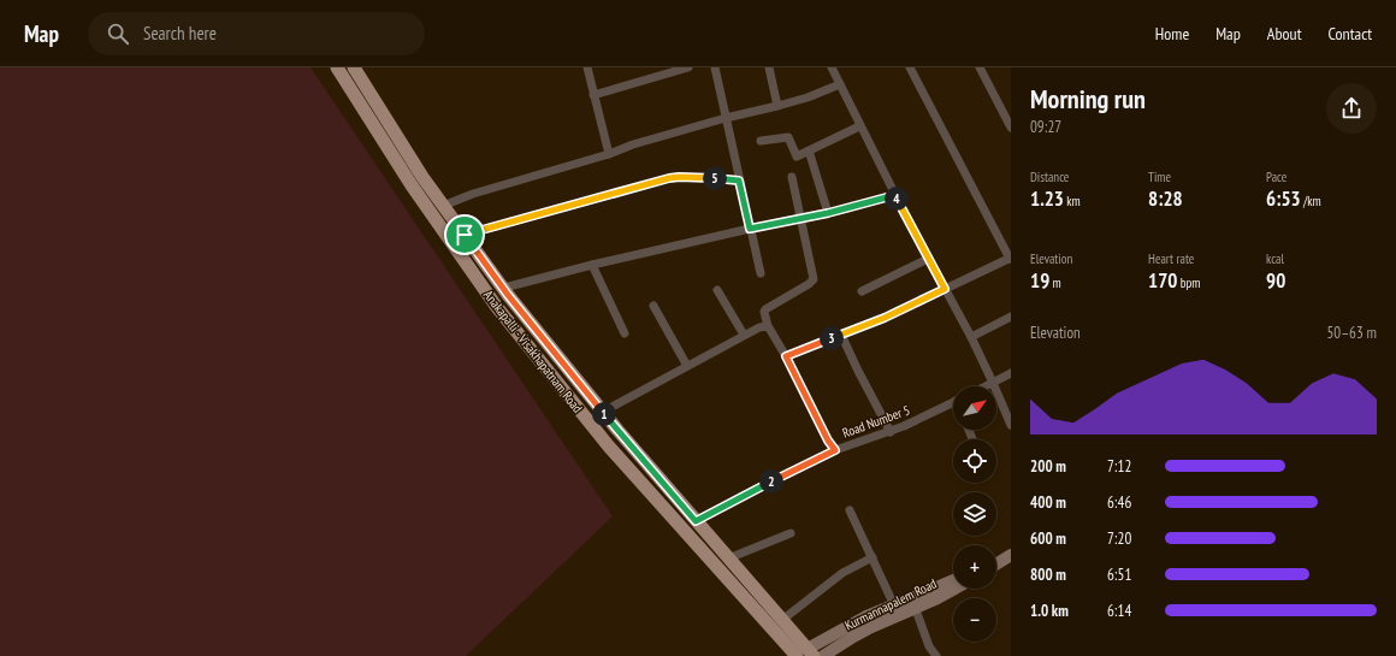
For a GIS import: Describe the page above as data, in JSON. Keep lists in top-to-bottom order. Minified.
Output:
{"streets":{"main road":["Anakapalli - Visakhapatnam Road","Kurmannapalem Road"],"street":["Road Number 5"]},"crossings":[["Anakapalli - Visakhapatnam Road","Road Number 5"]],"north":"top right","page":{"header":"Map","search":"Search here","nav":["Home","Map","About","Contact"],"heading":["Morning run","09:27"],"stats":[["Distance","1.23 km"],["Time","8:28"],["Pace","6:53 /km"],["Elevation","19 m"],["Heart rate","170 bpm"],["kcal","90"]],"pins":["5","4","3","1","2"],"chart":["Elevation","50–63 m"],"map_buttons":["+","−"],"list":[{"name":"200 m","note":"7:12"},{"name":"400 m","note":"6:46"},{"name":"600 m","note":"7:20"},{"name":"800 m","note":"6:51"},{"name":"1.0 km","note":"6:14"}]}}
